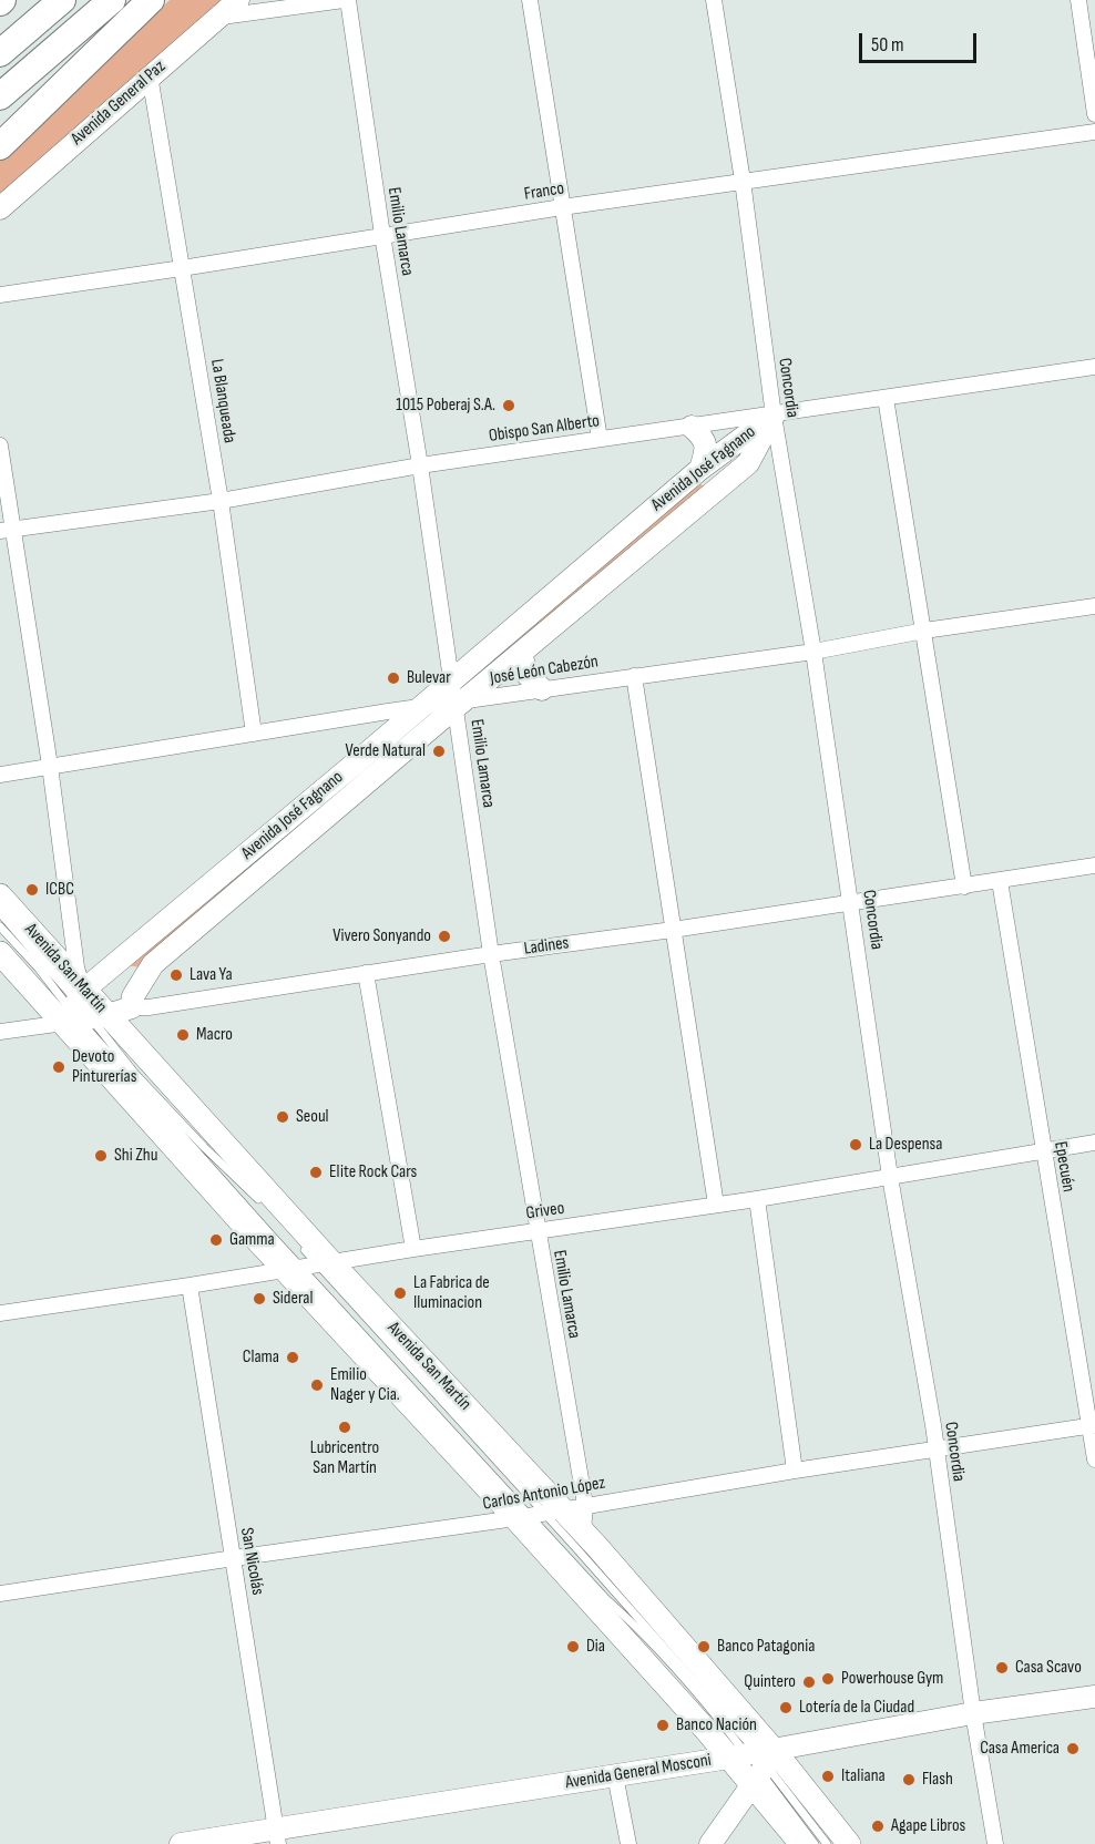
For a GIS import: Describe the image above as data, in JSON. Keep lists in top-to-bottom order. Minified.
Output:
{"streets":{"main road":["Avenida San Martín"],"street":["Avenida General Paz","Franco","Emilio Lamarca","Concordia","La Blanqueada","Obispo San Alberto","Avenida José Fagnano","José León Cabezón","Ladines","Epecuén","Griveo","Carlos Antonio López","San Nicolás","Avenida General Mosconi"]},"crossings":[["Avenida General Paz","La Blanqueada"],["Franco","Emilio Lamarca"],["Franco","Concordia"],["Franco","La Blanqueada"],["Emilio Lamarca","Obispo San Alberto"],["Emilio Lamarca","Avenida José Fagnano"],["Emilio Lamarca","José León Cabezón"],["Emilio Lamarca","Ladines"],["Emilio Lamarca","Avenida San Martín"],["Emilio Lamarca","Griveo"],["Emilio Lamarca","Carlos Antonio López"],["Concordia","Obispo San Alberto"],["Concordia","Avenida José Fagnano"],["Concordia","José León Cabezón"],["Concordia","Ladines"],["Concordia","Griveo"],["Concordia","Carlos Antonio López"],["Concordia","Avenida General Mosconi"],["La Blanqueada","Obispo San Alberto"],["La Blanqueada","José León Cabezón"],["Obispo San Alberto","Avenida José Fagnano"],["Avenida José Fagnano","José León Cabezón"],["Avenida José Fagnano","Ladines"],["Avenida José Fagnano","Avenida San Martín"],["Ladines","Avenida San Martín"],["Ladines","Epecuén"],["Avenida San Martín","Griveo"],["Avenida San Martín","Carlos Antonio López"],["Avenida San Martín","Avenida General Mosconi"],["Epecuén","Griveo"],["Epecuén","Carlos Antonio López"],["Griveo","San Nicolás"],["Carlos Antonio López","San Nicolás"],["San Nicolás","Avenida General Mosconi"]],"places":["1015 Poberaj S.A.","Bulevar","Verde Natural","ICBC","Vivero Sonyando","Lava Ya","Macro","Devoto Pinturerías","Seoul","La Despensa","Shi Zhu","Elite Rock Cars","Gamma","La Fabrica de Iluminacion","Sideral","Clama","Emilio Nager y Cia.","Lubricentro San Martín","Dia","Banco Patagonia","Casa Scavo","Powerhouse Gym","Quintero","Lotería de la Ciudad","Banco Nación","Casa America","Italiana","Flash","Agape Libros"],"scale_bar":"50 m"}
